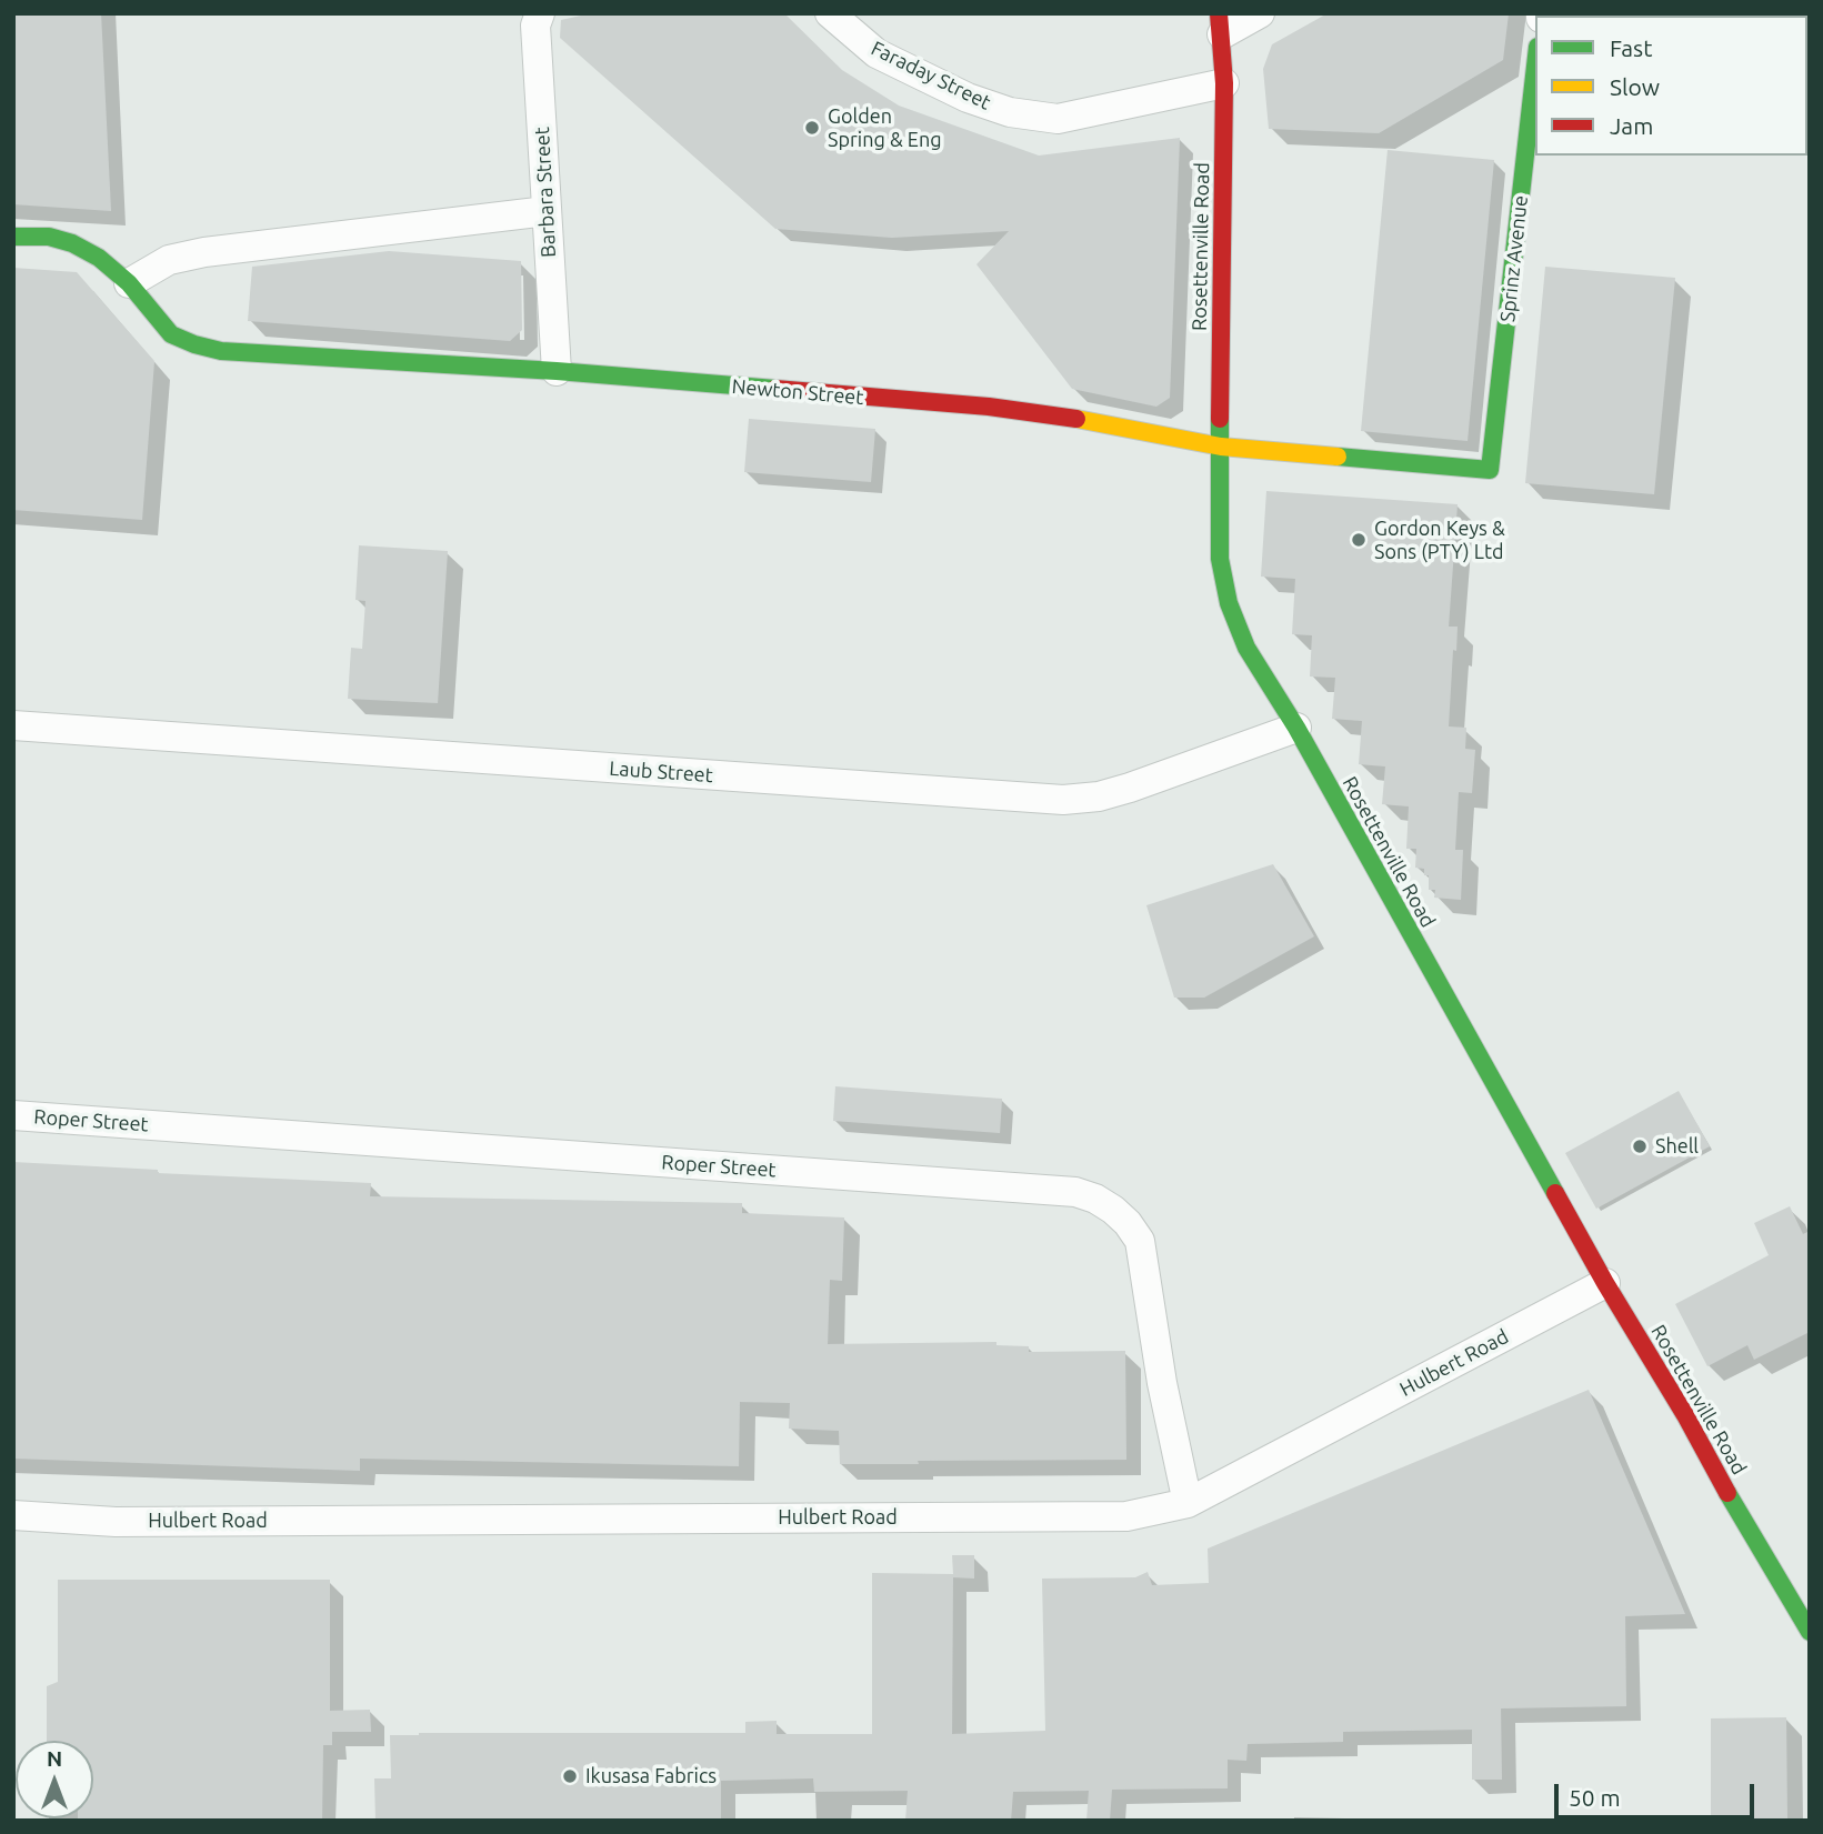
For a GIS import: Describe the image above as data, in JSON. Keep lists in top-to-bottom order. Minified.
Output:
{"streets":{"street":["Faraday Street","Barbara Street","Rosettenville Road","Sprinz Avenue","Newton Street","Laub Street","Roper Street","Hulbert Road"]},"crossings":[["Faraday Street","Rosettenville Road"],["Barbara Street","Newton Street"],["Rosettenville Road","Newton Street"],["Rosettenville Road","Laub Street"],["Rosettenville Road","Hulbert Road"],["Sprinz Avenue","Newton Street"],["Roper Street","Hulbert Road"]],"places":["Golden Spring & Eng","Gordon Keys & Sons (PTY) Ltd","Shell","Ikusasa Fabrics"],"legend":["Fast","Slow","Jam"],"scale_bar":"50 m","north":"top"}
